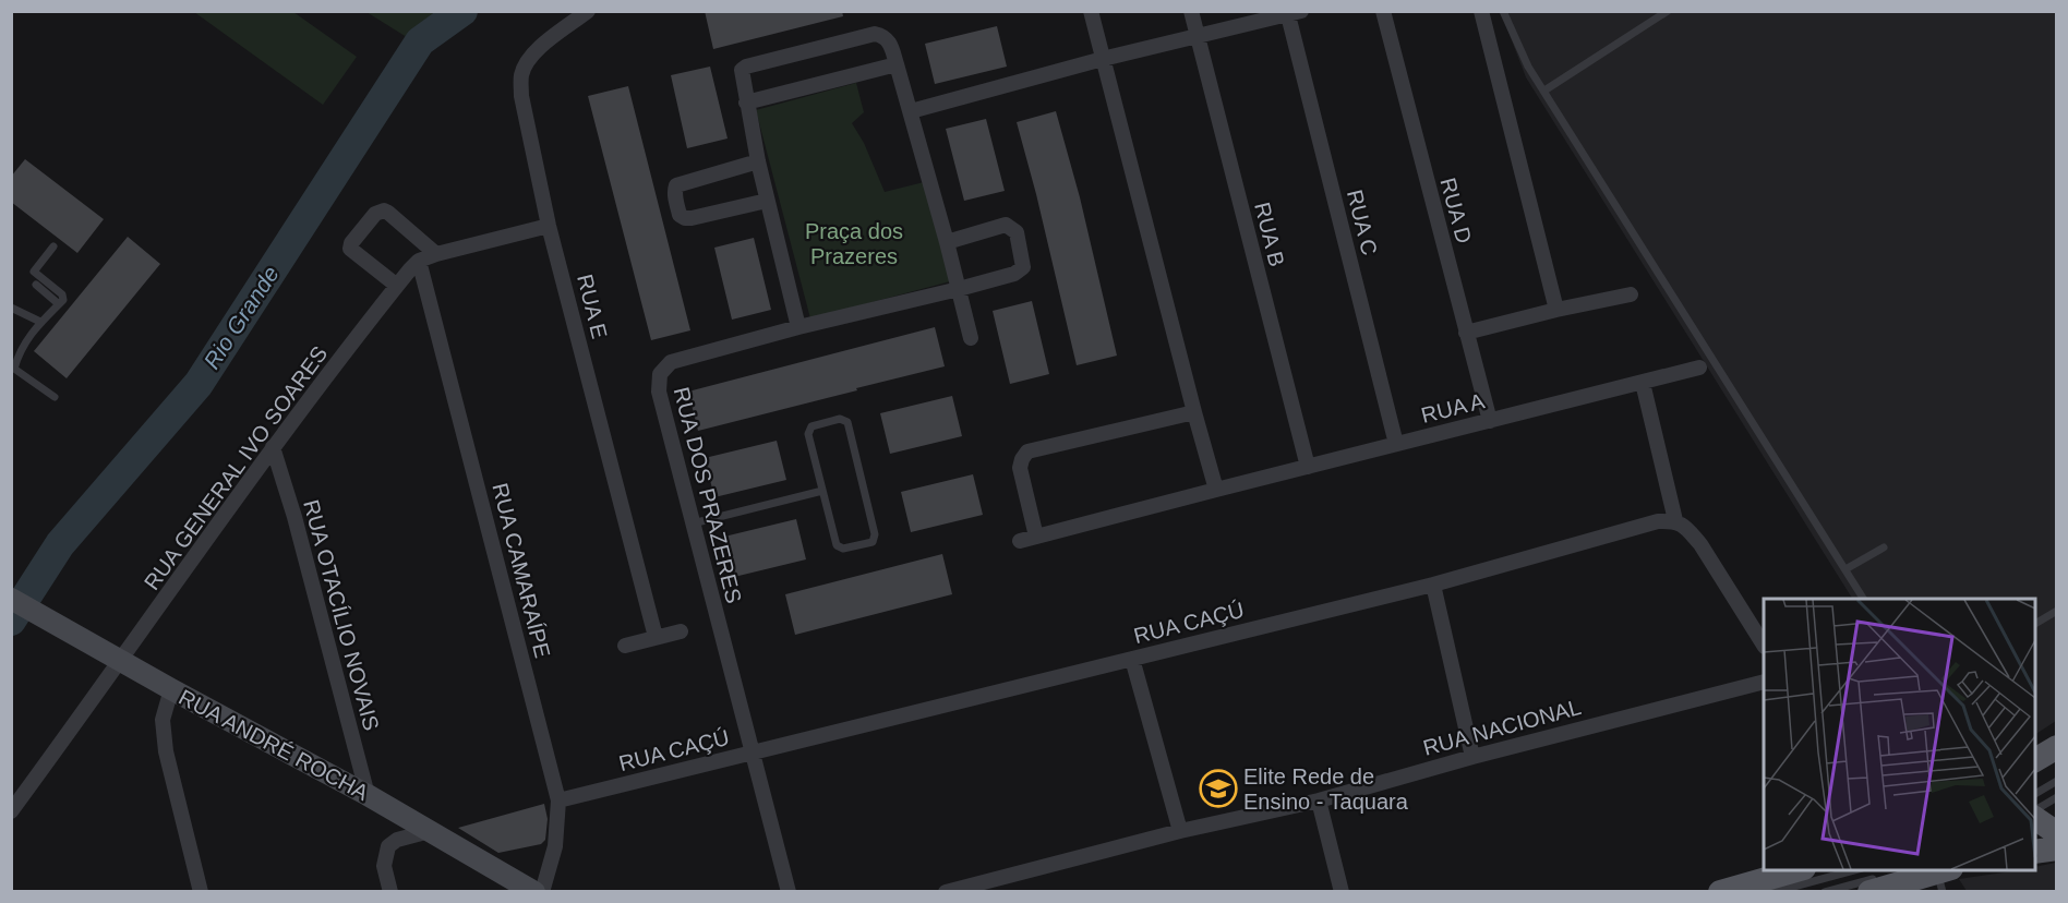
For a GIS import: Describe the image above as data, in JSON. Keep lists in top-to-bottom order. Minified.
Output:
{"streets":{"main road":["RUA ANDRÉ ROCHA"],"street":["RUA D","RUA C","RUA B","RUA E","RUA A","RUA GENERAL IVO SOARES","RUA DOS PRAZERES","RUA CAMARAÍPE","RUA OTACÍLIO NOVAIS","RUA CAÇÚ","RUA NACIONAL"]},"crossings":[["RUA D","RUA A"],["RUA C","RUA A"],["RUA B","RUA A"],["RUA GENERAL IVO SOARES","RUA CAMARAÍPE"],["RUA GENERAL IVO SOARES","RUA OTACÍLIO NOVAIS"],["RUA GENERAL IVO SOARES","RUA ANDRÉ ROCHA"],["RUA DOS PRAZERES","RUA CAÇÚ"],["RUA CAMARAÍPE","RUA CAÇÚ"],["RUA OTACÍLIO NOVAIS","RUA ANDRÉ ROCHA"]],"water":["Rio Grande"],"parks":["Praça dos Prazeres"],"places":{"school or university":["Elite Rede de Ensino - Taquara"]}}
